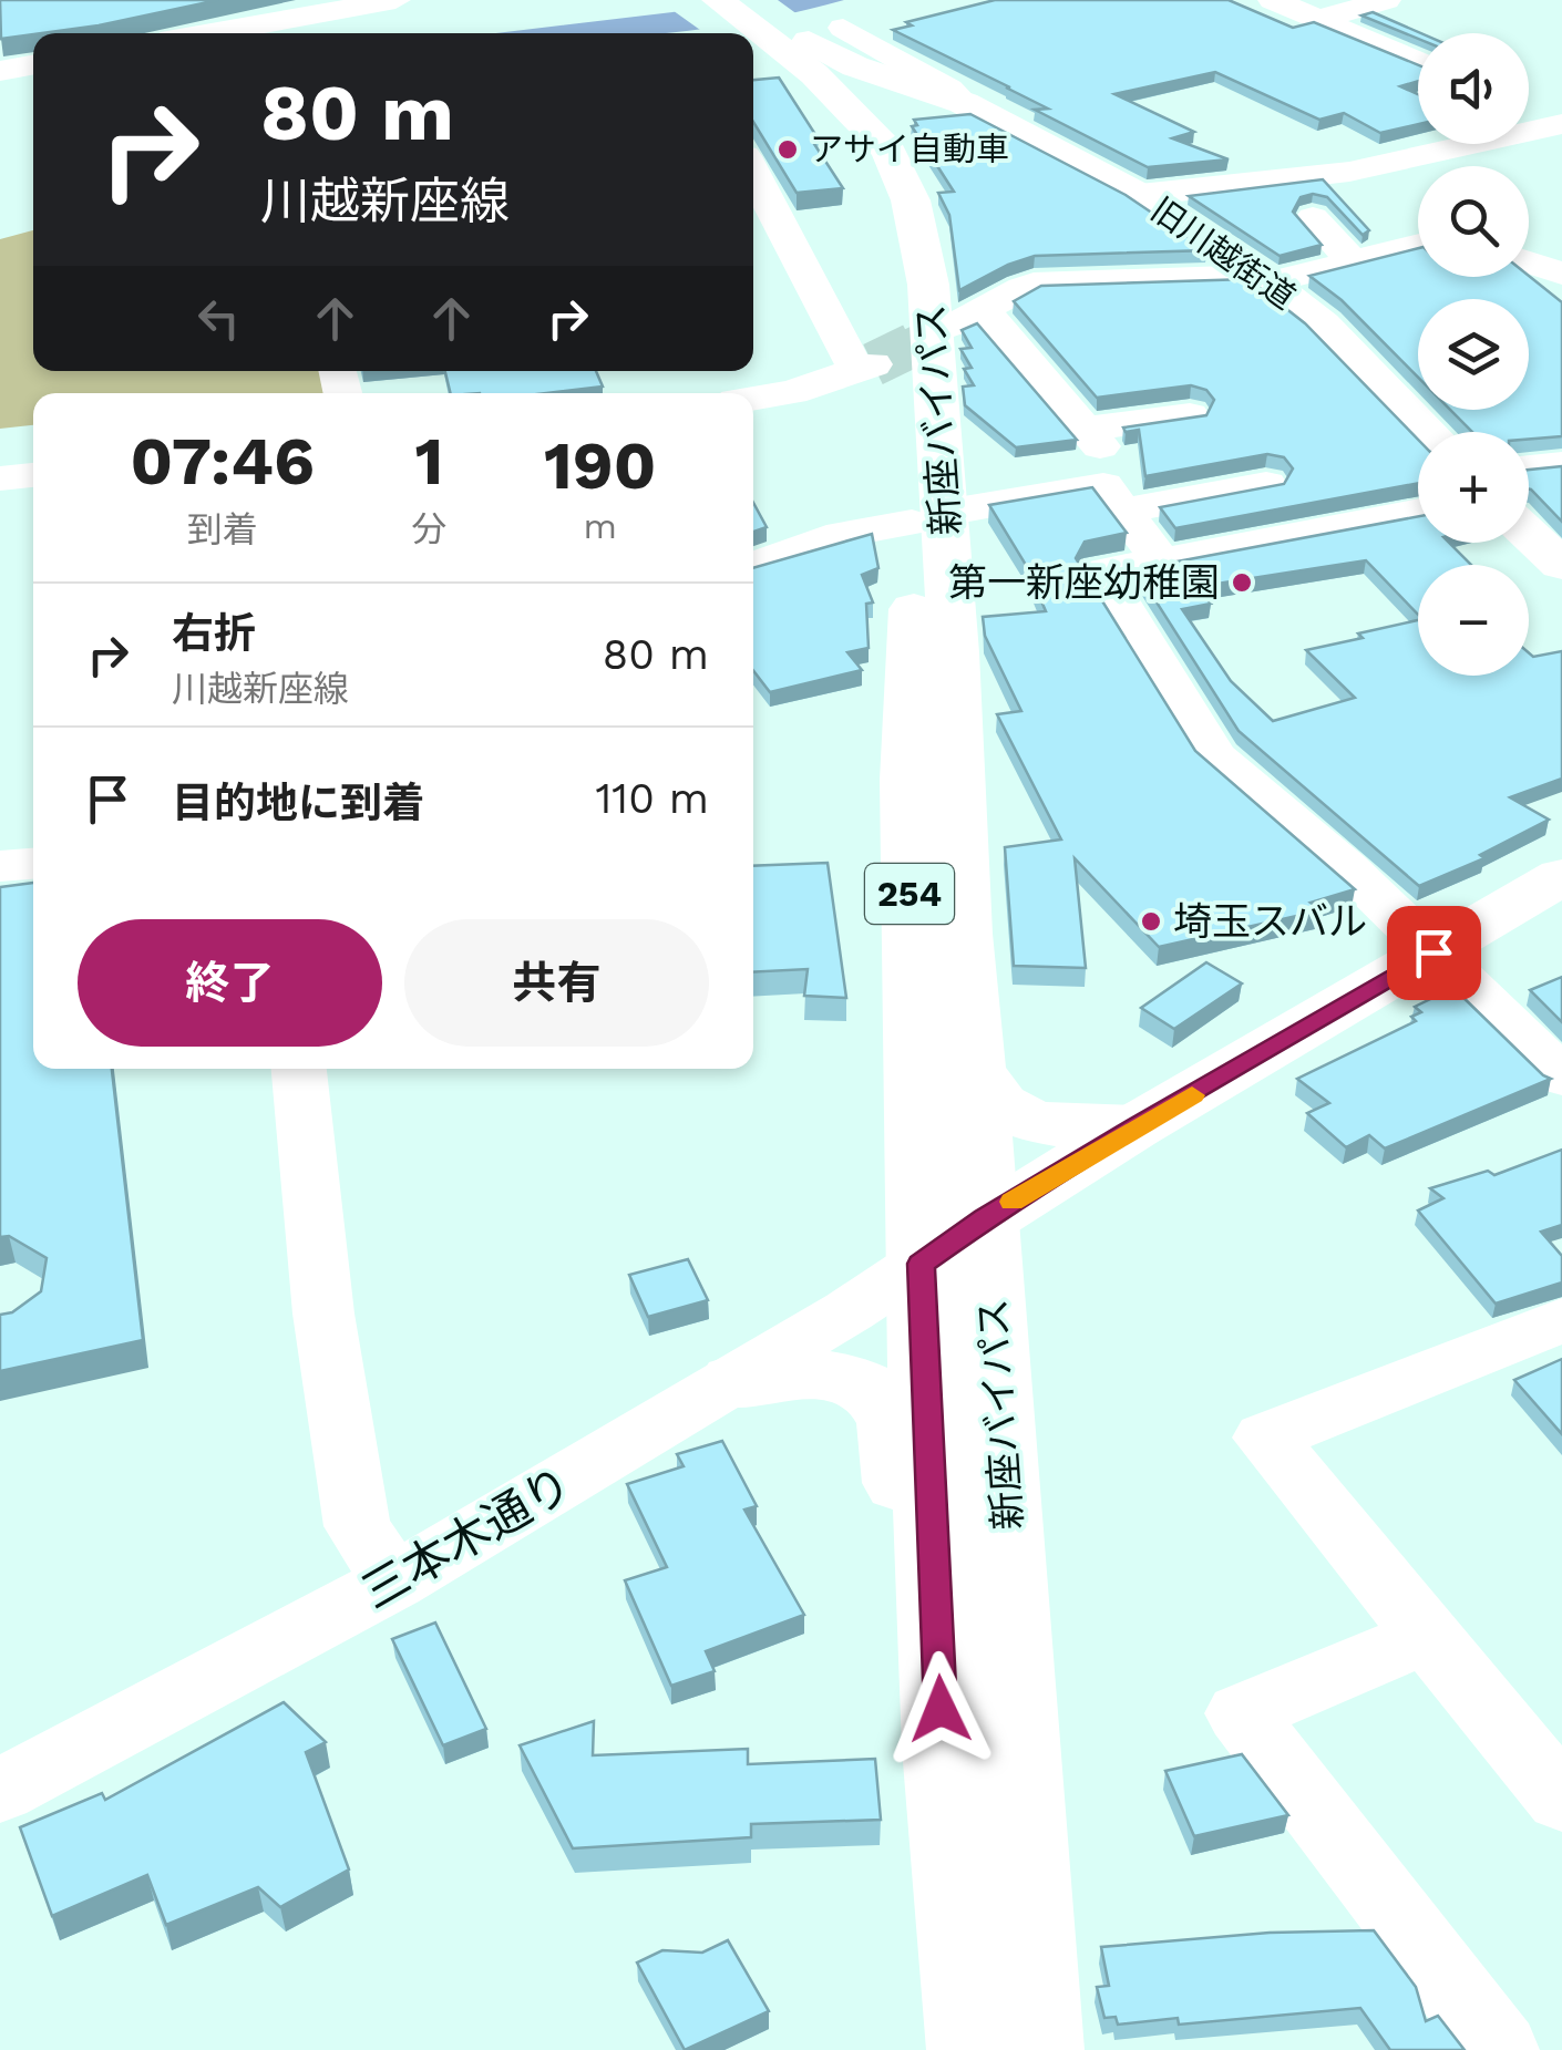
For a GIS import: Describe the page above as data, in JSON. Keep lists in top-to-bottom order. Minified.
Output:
{"streets":{"main road":["旧川越街道","新座バイパス","254"],"street":["三本木通り"]},"crossings":[["旧川越街道","新座バイパス"],["新座バイパス","三本木通り"]],"places":["アサイ自動車","第一新座幼稚園","埼玉スバル"],"page":{"map_buttons":["+","−"],"turn":["80 m","川越新座線"],"eta":["07:46","到着","1","分","190","m"],"list":[{"name":"右折","note":"川越新座線","value":"80 m"},{"name":"目的地に到着","value":"110 m"}],"buttons":["終了","共有"]}}
